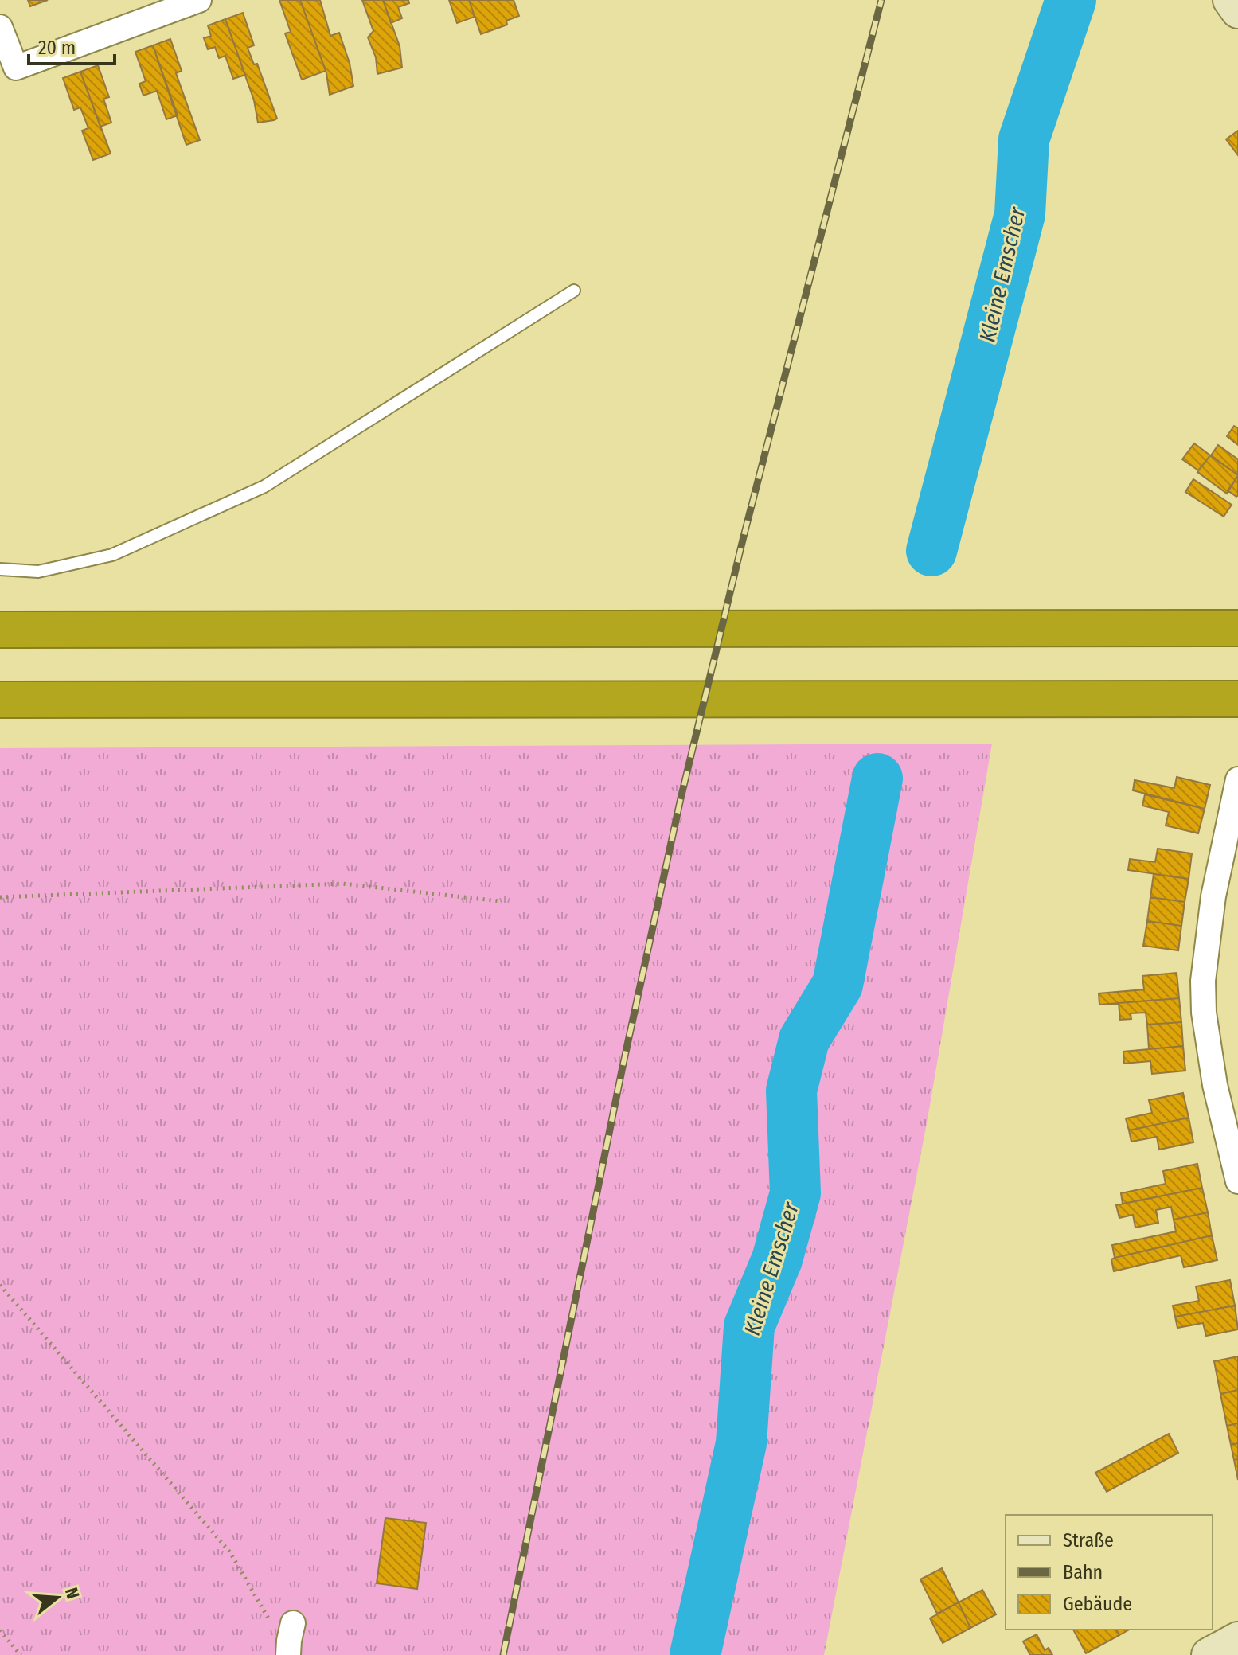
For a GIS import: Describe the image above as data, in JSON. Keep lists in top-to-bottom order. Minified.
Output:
{"water":["Kleine Emscher"],"legend":["Straße","Bahn","Gebäude"],"scale_bar":"20 m","north":"right"}
